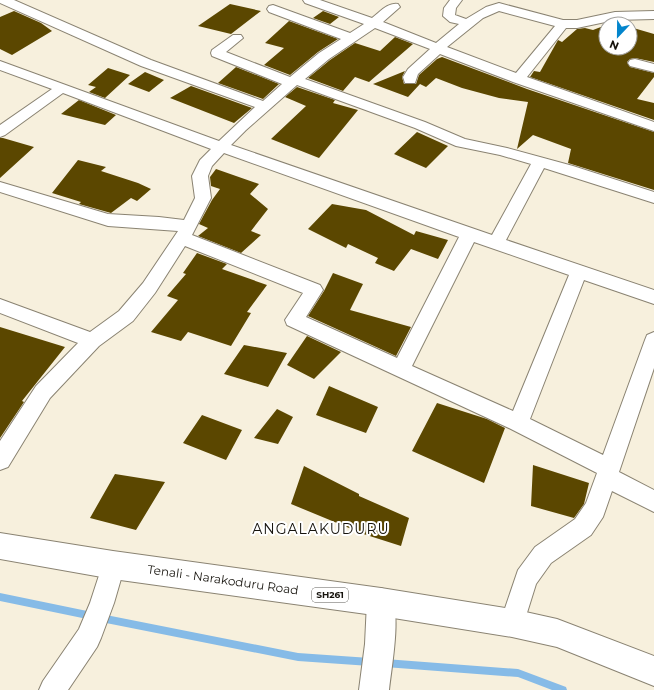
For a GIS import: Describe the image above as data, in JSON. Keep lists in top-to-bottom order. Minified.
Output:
{"streets":{"main road":["Tenali - Narakoduru Road","SH261"]},"districts":["ANGALAKUDURU"],"north":"bottom"}
